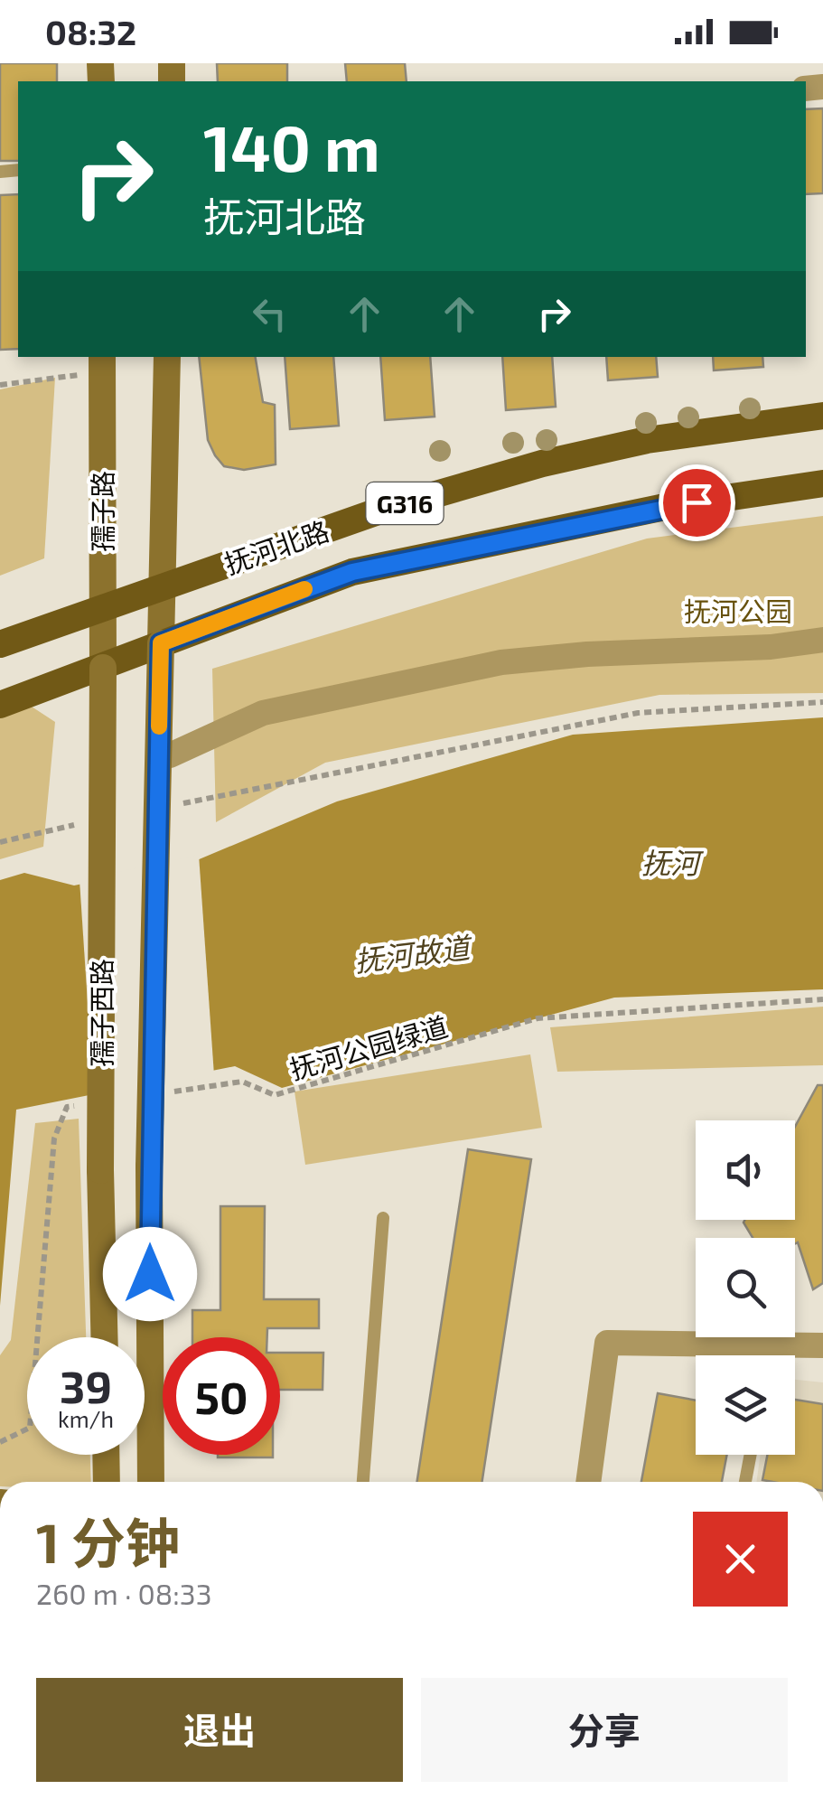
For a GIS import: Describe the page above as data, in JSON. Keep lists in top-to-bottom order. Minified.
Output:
{"streets":{"main road":["G316","孺子路","抚河北路","孺子西路"],"path":["抚河公园绿道"]},"crossings":[["孺子路","抚河北路"],["孺子路","孺子西路"],["抚河北路","孺子西路"]],"water":["抚河","抚河故道"],"parks":["抚河公园"],"page":{"status":"08:32","turn":["140 m","抚河北路"],"speed":"39 km/h","limit":"50","heading":["1 分钟","260 m · 08:33"],"buttons":["退出","分享"]}}
